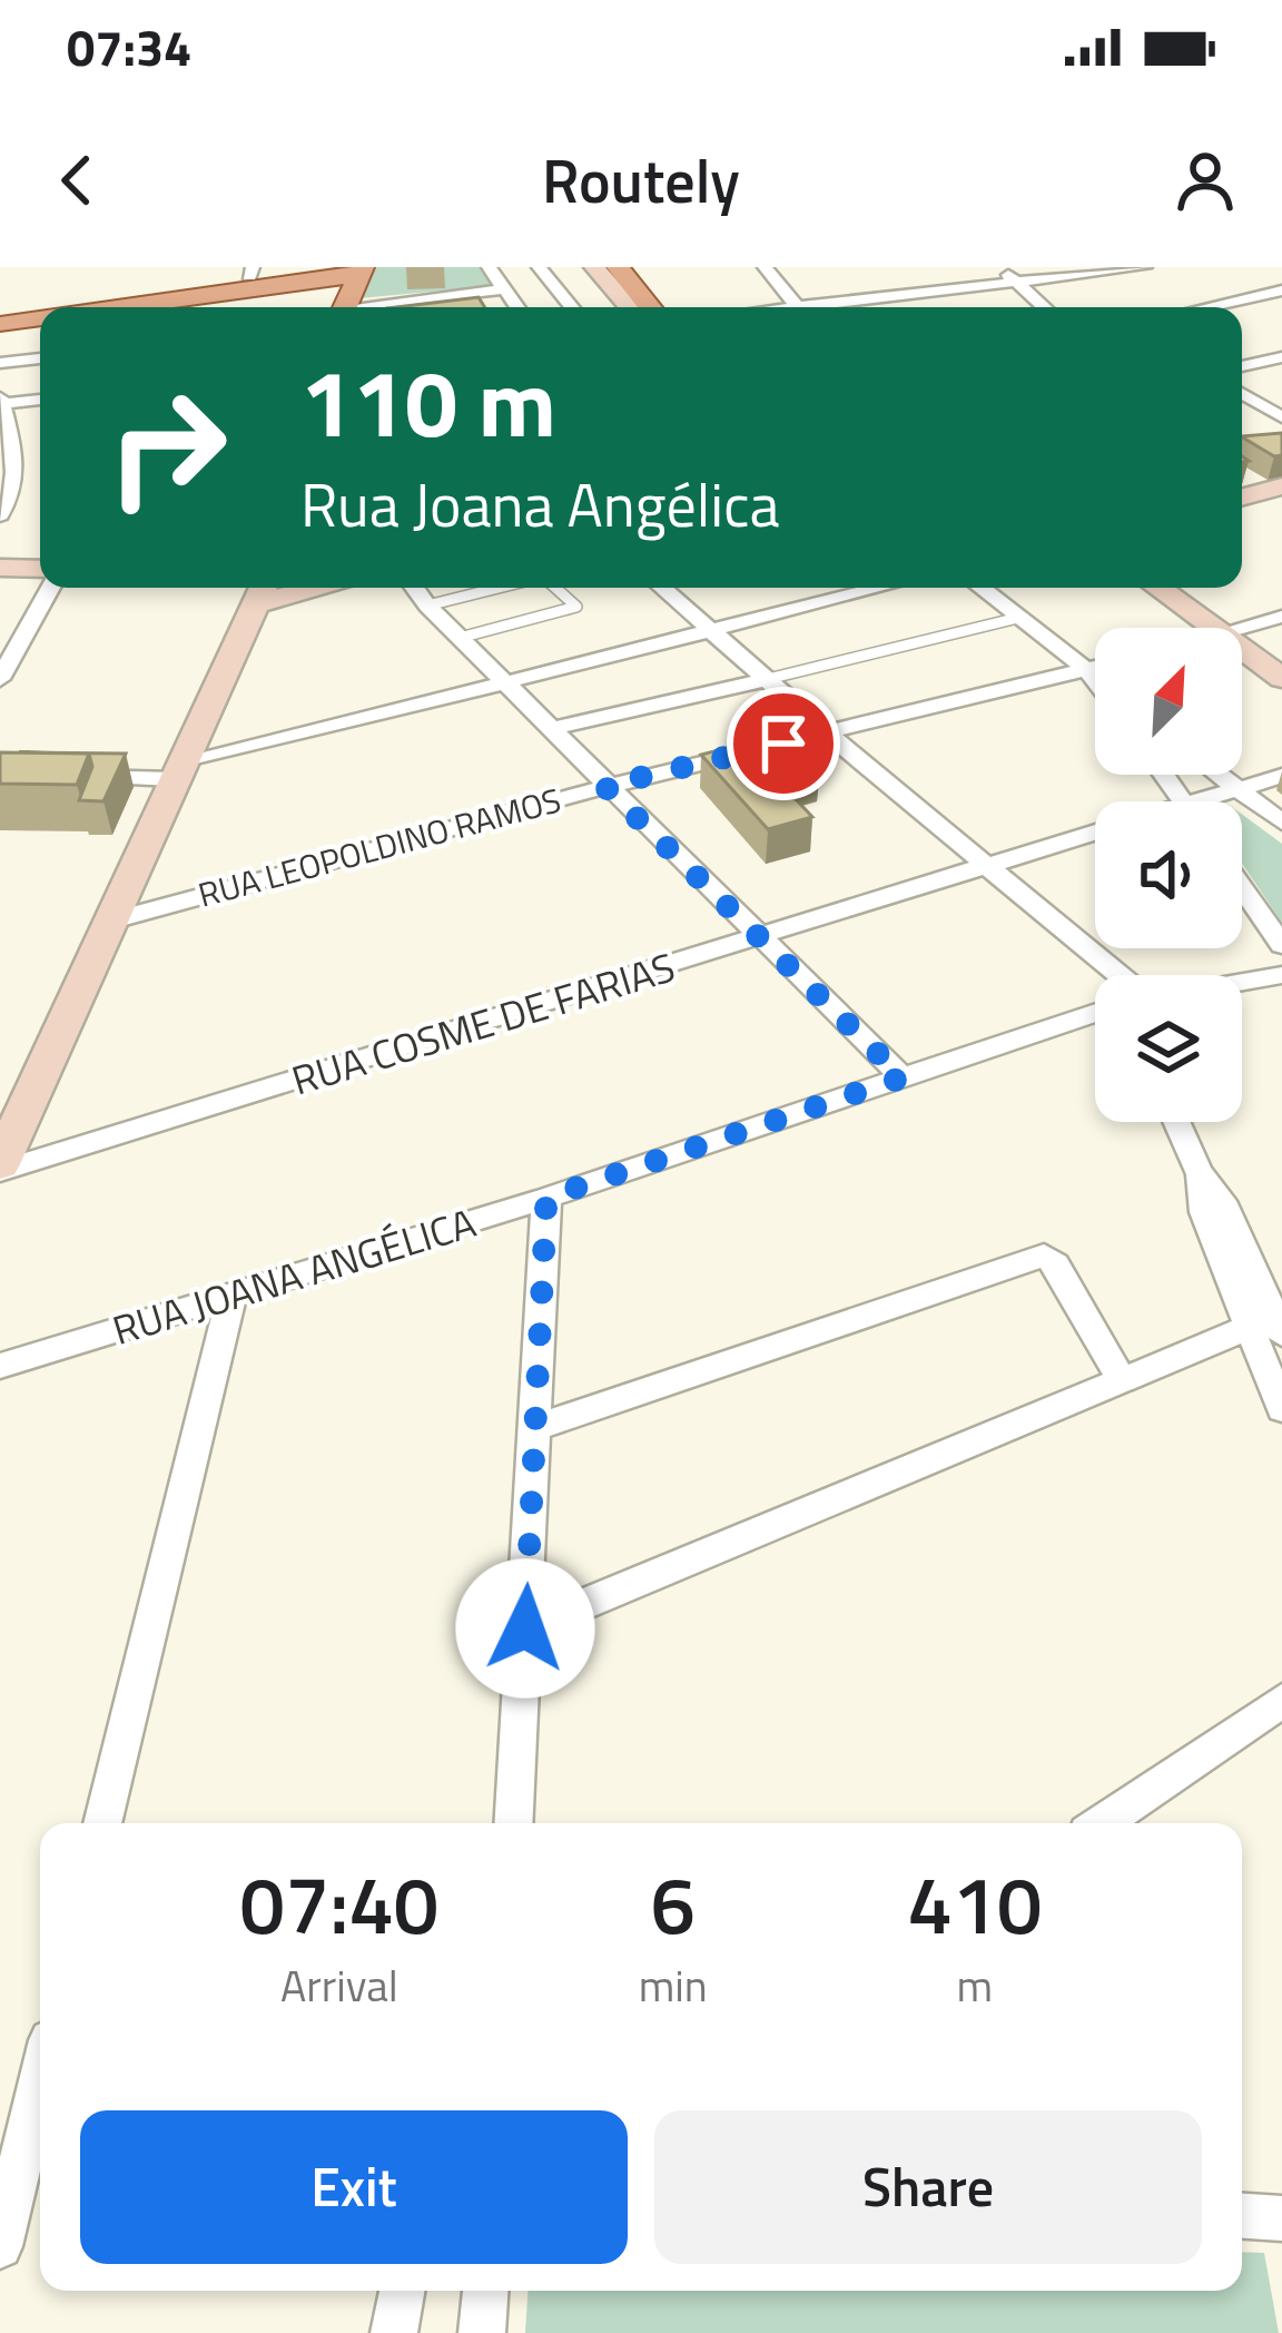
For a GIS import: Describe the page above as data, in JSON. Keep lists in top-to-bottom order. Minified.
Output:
{"streets":{"street":["RUA LEOPOLDINO RAMOS","RUA COSME DE FARIAS","RUA JOANA ANGÉLICA"]},"north":"top right","page":{"status":"07:34","header":"Routely","turn":["110 m","Rua Joana Angélica"],"eta":["07:40","Arrival","6","min","410","m"],"buttons":["Exit","Share"]}}
